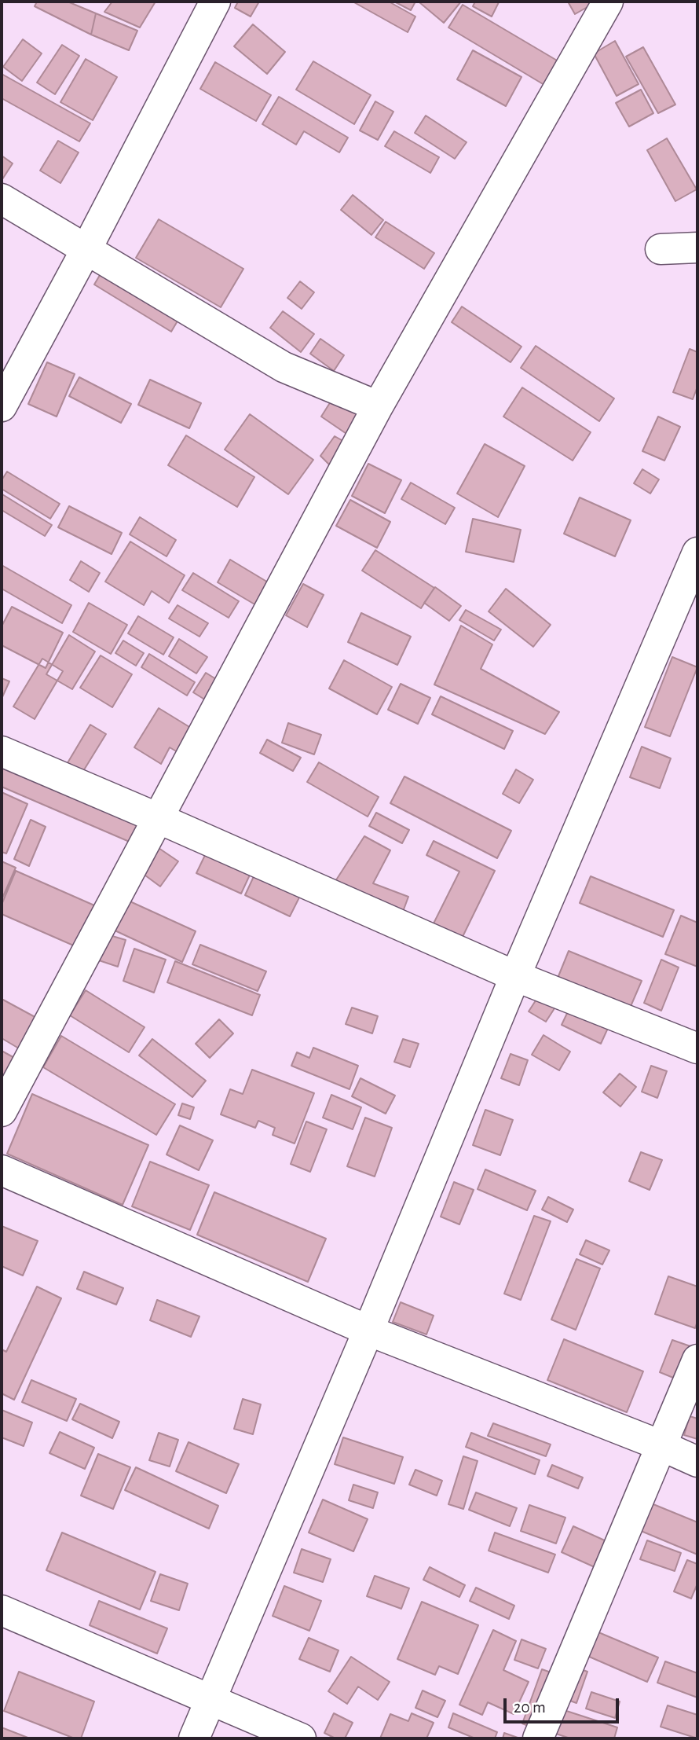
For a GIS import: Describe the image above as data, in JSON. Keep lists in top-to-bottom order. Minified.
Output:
{"scale_bar":"20 m"}
